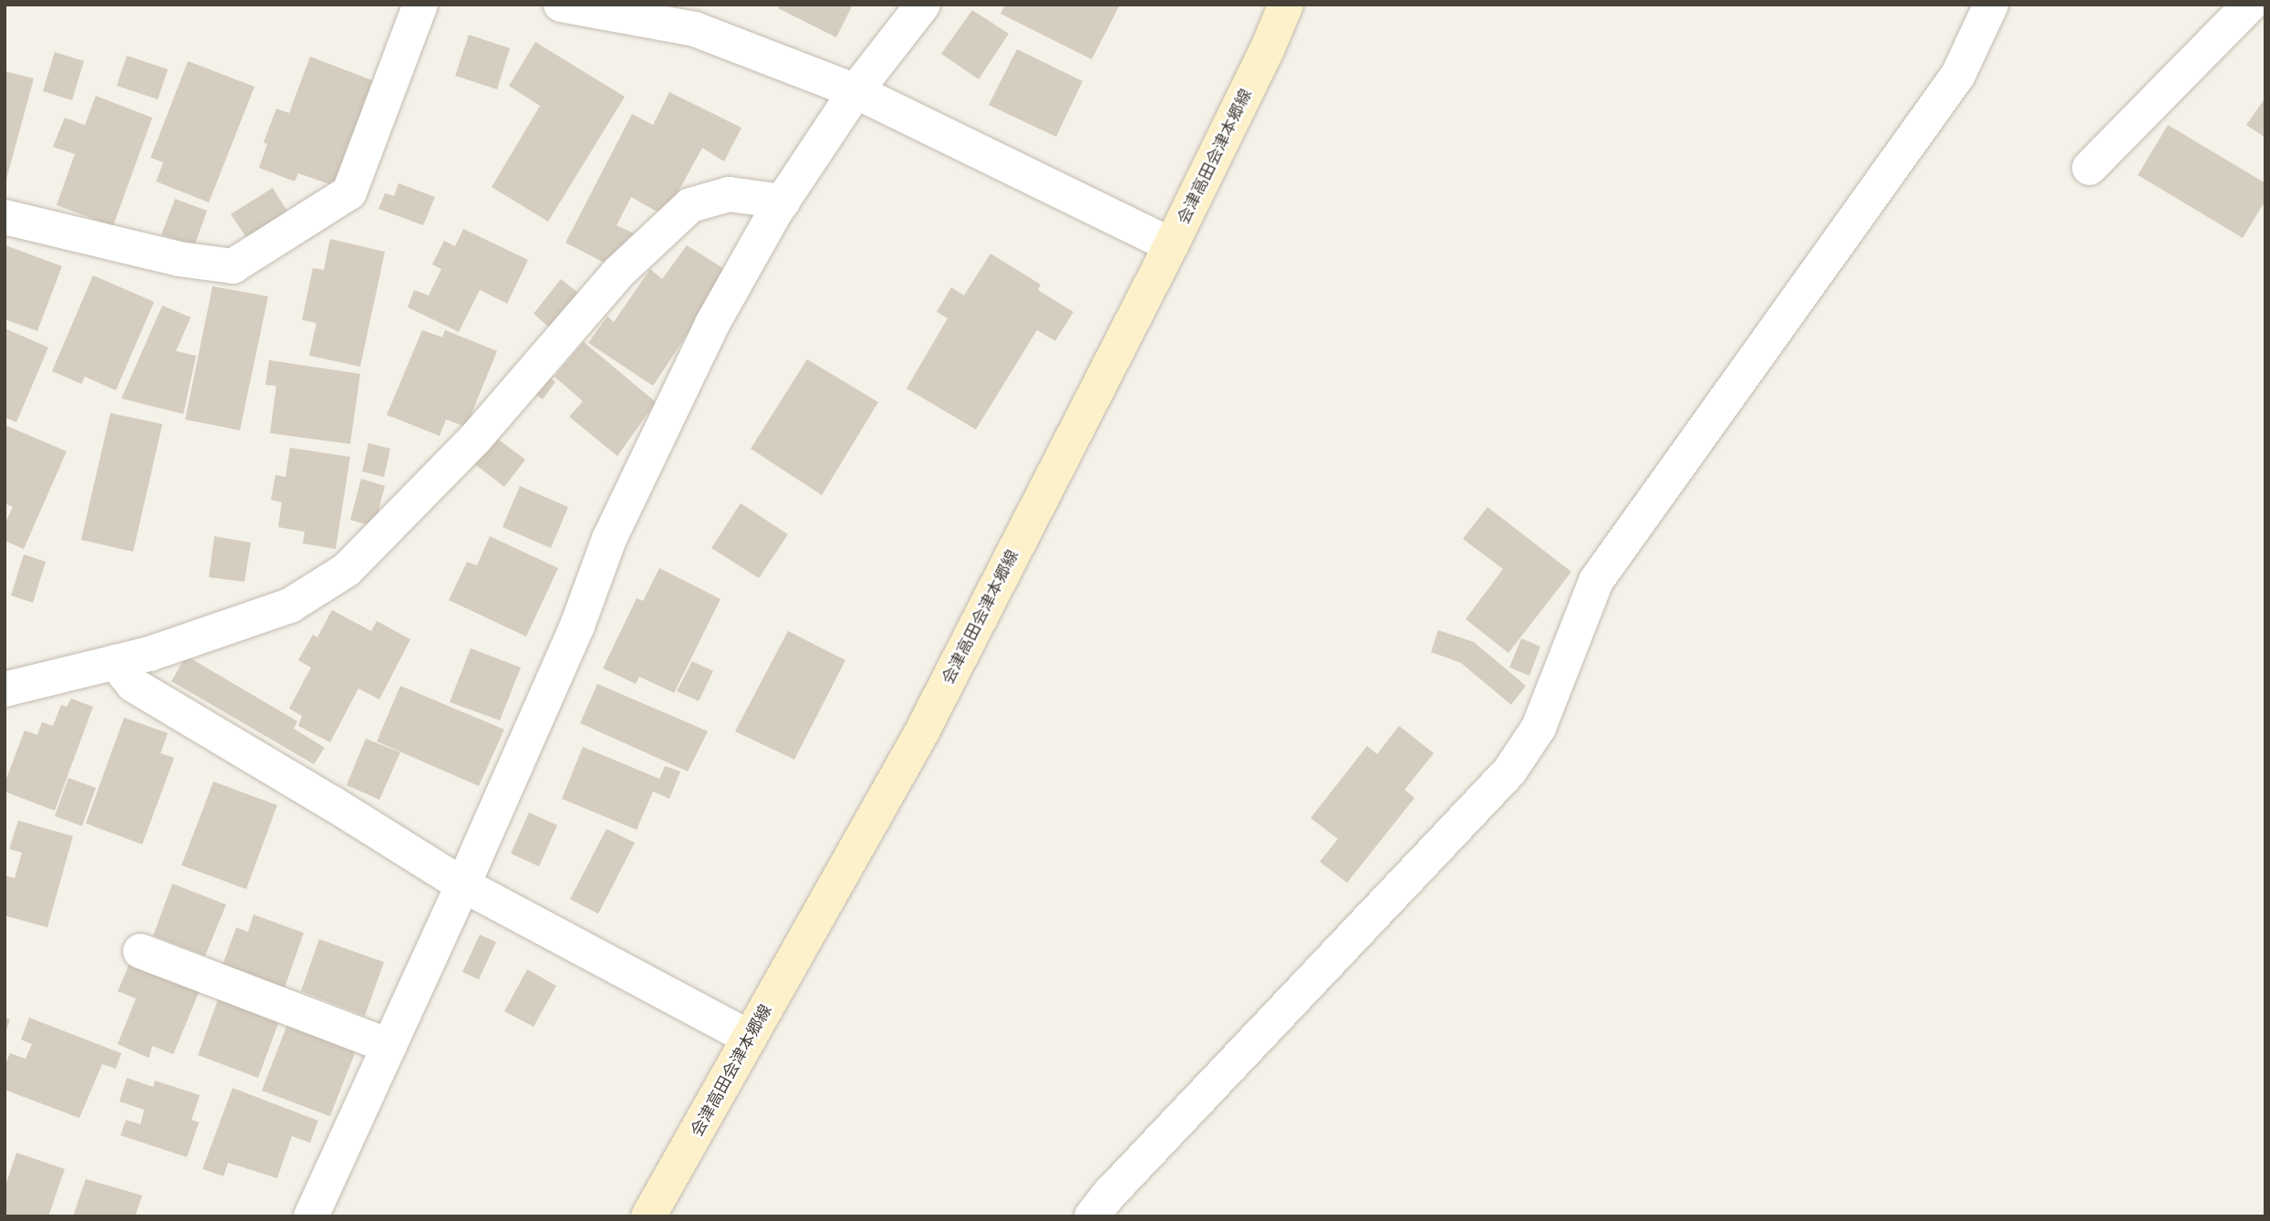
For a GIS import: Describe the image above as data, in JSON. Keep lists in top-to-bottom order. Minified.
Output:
{"streets":{"main road":["会津高田会津本郷線"]}}
